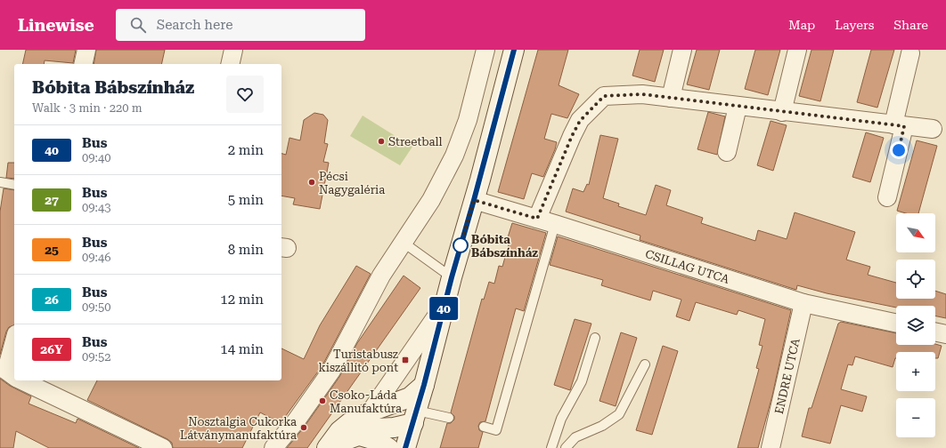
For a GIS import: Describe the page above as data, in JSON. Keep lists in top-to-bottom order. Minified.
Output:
{"streets":{"street":["CSILLAG UTCA","ENDRE UTCA"]},"crossings":[["CSILLAG UTCA","ENDRE UTCA"]],"places":{"other":["Streetball","Pécsi Nagygaléria","Bóbita Bábszínház","Csoko-Láda Manufaktúra","Nosztalgia Cukorka Látványmanufaktúra"],"transit":["Turistabusz kiszállító pont"]},"lines":["bus line 40"],"north":"bottom right","page":{"header":"Linewise","search":"Search here","nav":["Map","Layers","Share"],"on_map":"40","heading":["Bóbita Bábszínház","Walk · 3 min · 220 m"],"list":[{"mark":"40","name":"Bus","note":"09:40","value":"2 min"},{"mark":"27","name":"Bus","note":"09:43","value":"5 min"},{"mark":"25","name":"Bus","note":"09:46","value":"8 min"},{"mark":"26","name":"Bus","note":"09:50","value":"12 min"},{"mark":"26Y","name":"Bus","note":"09:52","value":"14 min"}],"map_buttons":["+","−"]}}
